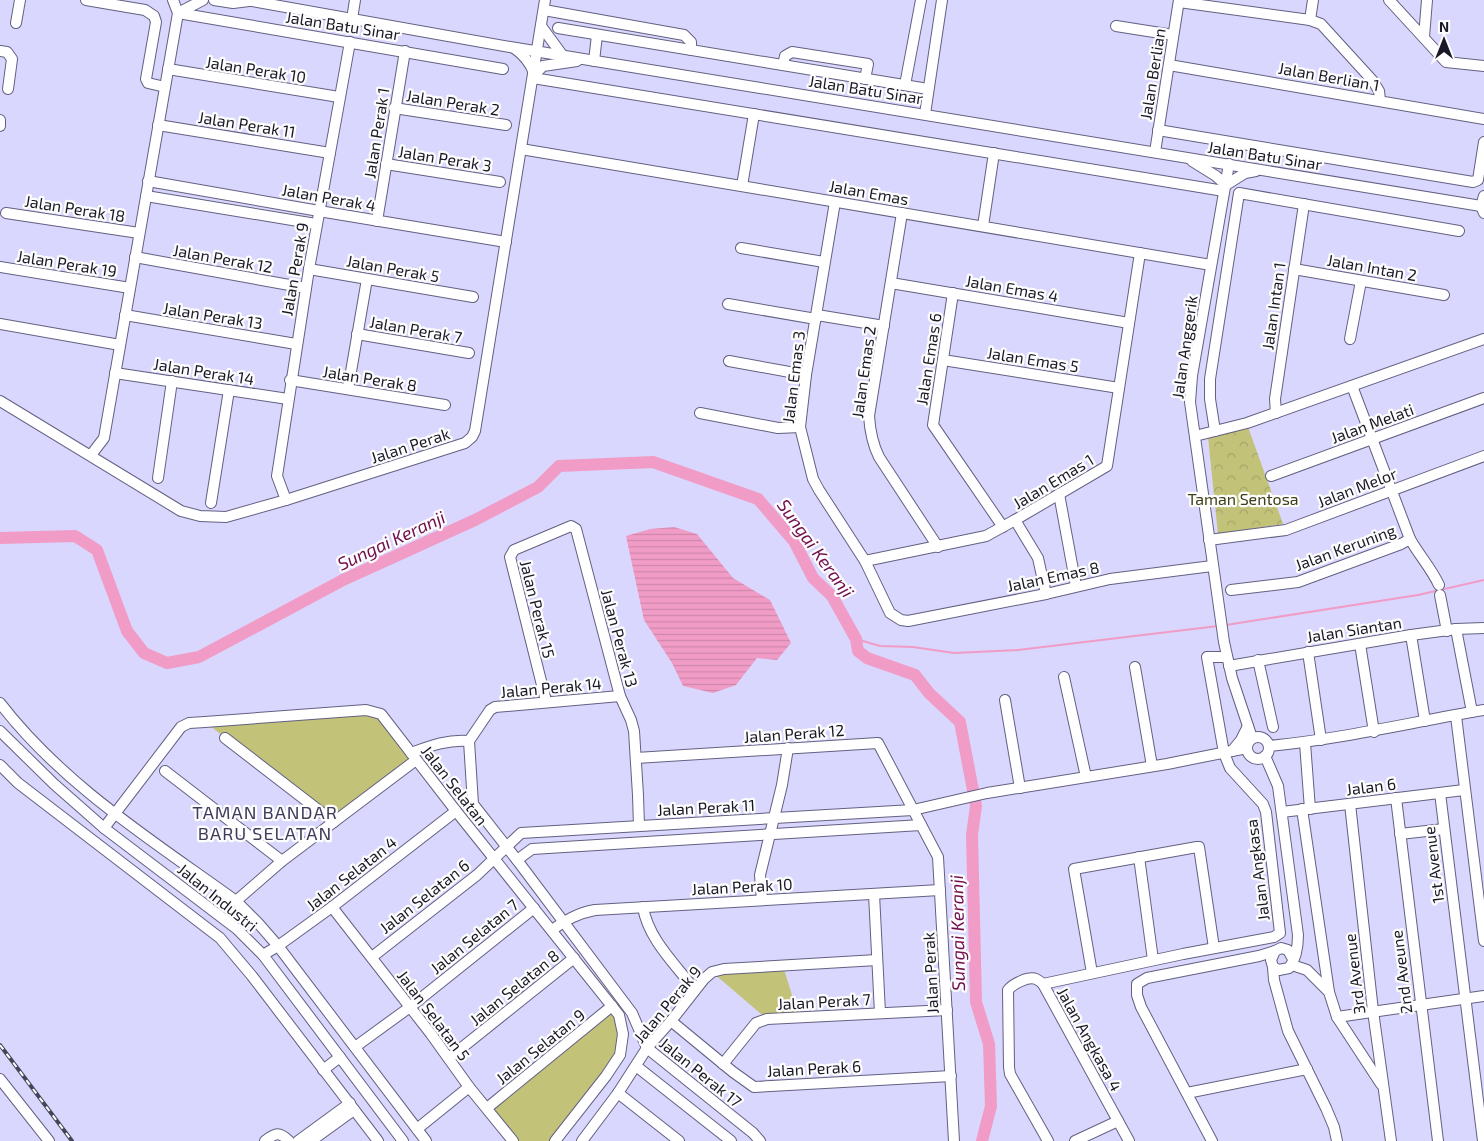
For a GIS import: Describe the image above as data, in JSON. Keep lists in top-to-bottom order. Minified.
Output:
{"streets":{"street":["Jalan Batu Sinar","Jalan Perak 10","Jalan Berlian","Jalan Berlian 1","Jalan Perak 2","Jalan Perak 11","Jalan Perak 1","Jalan Perak 3","Jalan Emas","Jalan Perak 4","Jalan Perak 18","Jalan Perak 12","Jalan Perak 19","Jalan Intan 2","Jalan Perak 5","Jalan Perak 9","Jalan Emas 4","Jalan Intan 1","Jalan Perak 13","Jalan Perak 7","Jalan Anggerik","Jalan Emas 6","Jalan Emas 5","Jalan Perak 14","Jalan Emas 2","Jalan Emas 3","Jalan Perak 8","Jalan Melati","Jalan Perak","Jalan Emas 1","Jalan Melor","Jalan Keruning","Jalan Emas 8","Jalan Perak 15","Jalan Siantan","Jalan Selatan","Jalan 6","1st Avenue","Jalan Angkasa","Jalan Selatan 4","Jalan Selatan 6","Jalan Industri","Jalan Selatan 7","2nd Aveune","3rd Avenue","Jalan Selatan 8","Jalan Selatan 5","Jalan Angkasa 4","Jalan Selatan 9","Jalan Perak 6","Jalan Perak 17"]},"crossings":[["Jalan Batu Sinar","Jalan Berlian"],["Jalan Batu Sinar","Jalan Perak 1"],["Jalan Batu Sinar","Jalan Perak 9"],["Jalan Batu Sinar","Jalan Anggerik"],["Jalan Batu Sinar","Jalan Perak"],["Jalan Perak 10","Jalan Perak 9"],["Jalan Perak 10","Jalan Perak"],["Jalan Perak 10","Jalan Selatan"],["Jalan Perak 10","Jalan Perak 17"],["Jalan Berlian","Jalan Berlian 1"],["Jalan Perak 2","Jalan Perak 1"],["Jalan Perak 11","Jalan Perak 12"],["Jalan Perak 11","Jalan Perak 9"],["Jalan Perak 11","Jalan Perak 13"],["Jalan Perak 11","Jalan Anggerik"],["Jalan Perak 11","Jalan Perak"],["Jalan Perak 11","Jalan Siantan"],["Jalan Perak 11","Jalan Selatan"],["Jalan Perak 11","Jalan Angkasa"],["Jalan Perak 11","Jalan Selatan 6"],["Jalan Perak 11","Jalan Perak 17"],["Jalan Perak 1","Jalan Perak 3"],["Jalan Perak 1","Jalan Perak 4"],["Jalan Emas","Jalan Anggerik"],["Jalan Emas","Jalan Emas 2"],["Jalan Emas","Jalan Emas 3"],["Jalan Emas","Jalan Perak"],["Jalan Emas","Jalan Emas 1"],["Jalan Perak 4","Jalan Perak 9"],["Jalan Perak 4","Jalan Perak"],["Jalan Perak 12","Jalan Perak 9"],["Jalan Perak 12","Jalan Perak 13"],["Jalan Perak 12","Jalan Perak"],["Jalan Intan 2","Jalan Intan 1"],["Jalan Perak 5","Jalan Perak 9"],["Jalan Perak 9","Jalan Perak 13"],["Jalan Perak 9","Jalan Perak 14"],["Jalan Perak 9","Jalan Perak 8"],["Jalan Perak 9","Jalan Perak"],["Jalan Perak 9","Jalan Perak 6"],["Jalan Perak 9","Jalan Perak 17"],["Jalan Emas 4","Jalan Emas 6"],["Jalan Emas 4","Jalan Emas 2"],["Jalan Emas 4","Jalan Emas 1"],["Jalan Perak 13","Jalan Perak 14"],["Jalan Perak 13","Jalan Perak 15"],["Jalan Perak 7","Jalan Perak"],["Jalan Perak 7","Jalan Perak 6"],["Jalan Anggerik","Jalan Melor"],["Jalan Anggerik","Jalan Emas 8"],["Jalan Anggerik","Jalan Siantan"],["Jalan Emas 6","Jalan Emas 5"],["Jalan Emas 6","Jalan Emas 1"],["Jalan Emas 5","Jalan Emas 1"],["Jalan Perak 14","Jalan Perak 15"],["Jalan Emas 2","Jalan Emas 1"],["Jalan Emas 3","Jalan Emas 1"],["Jalan Emas 3","Jalan Emas 8"],["Jalan Perak","Jalan Perak 6"],["Jalan Siantan","Jalan Angkasa"],["Jalan Selatan","Jalan Selatan 4"],["Jalan Selatan","Jalan Selatan 6"],["Jalan Selatan","Jalan Industri"],["Jalan Selatan","Jalan Selatan 7"],["Jalan Selatan","Jalan Selatan 8"],["Jalan Selatan","Jalan Selatan 9"],["Jalan 6","1st Avenue"],["Jalan 6","2nd Aveune"],["Jalan 6","3rd Avenue"],["Jalan Selatan 4","Jalan Industri"],["Jalan Selatan 4","Jalan Selatan 5"],["Jalan Selatan 6","Jalan Selatan 5"],["Jalan Selatan 7","Jalan Selatan 5"],["Jalan Selatan 8","Jalan Selatan 5"],["Jalan Selatan 5","Jalan Selatan 9"]],"districts":["TAMAN BANDAR BARU SELATAN"],"water":["Sungai Keranji"],"parks":["Taman Sentosa"],"north":"top"}
